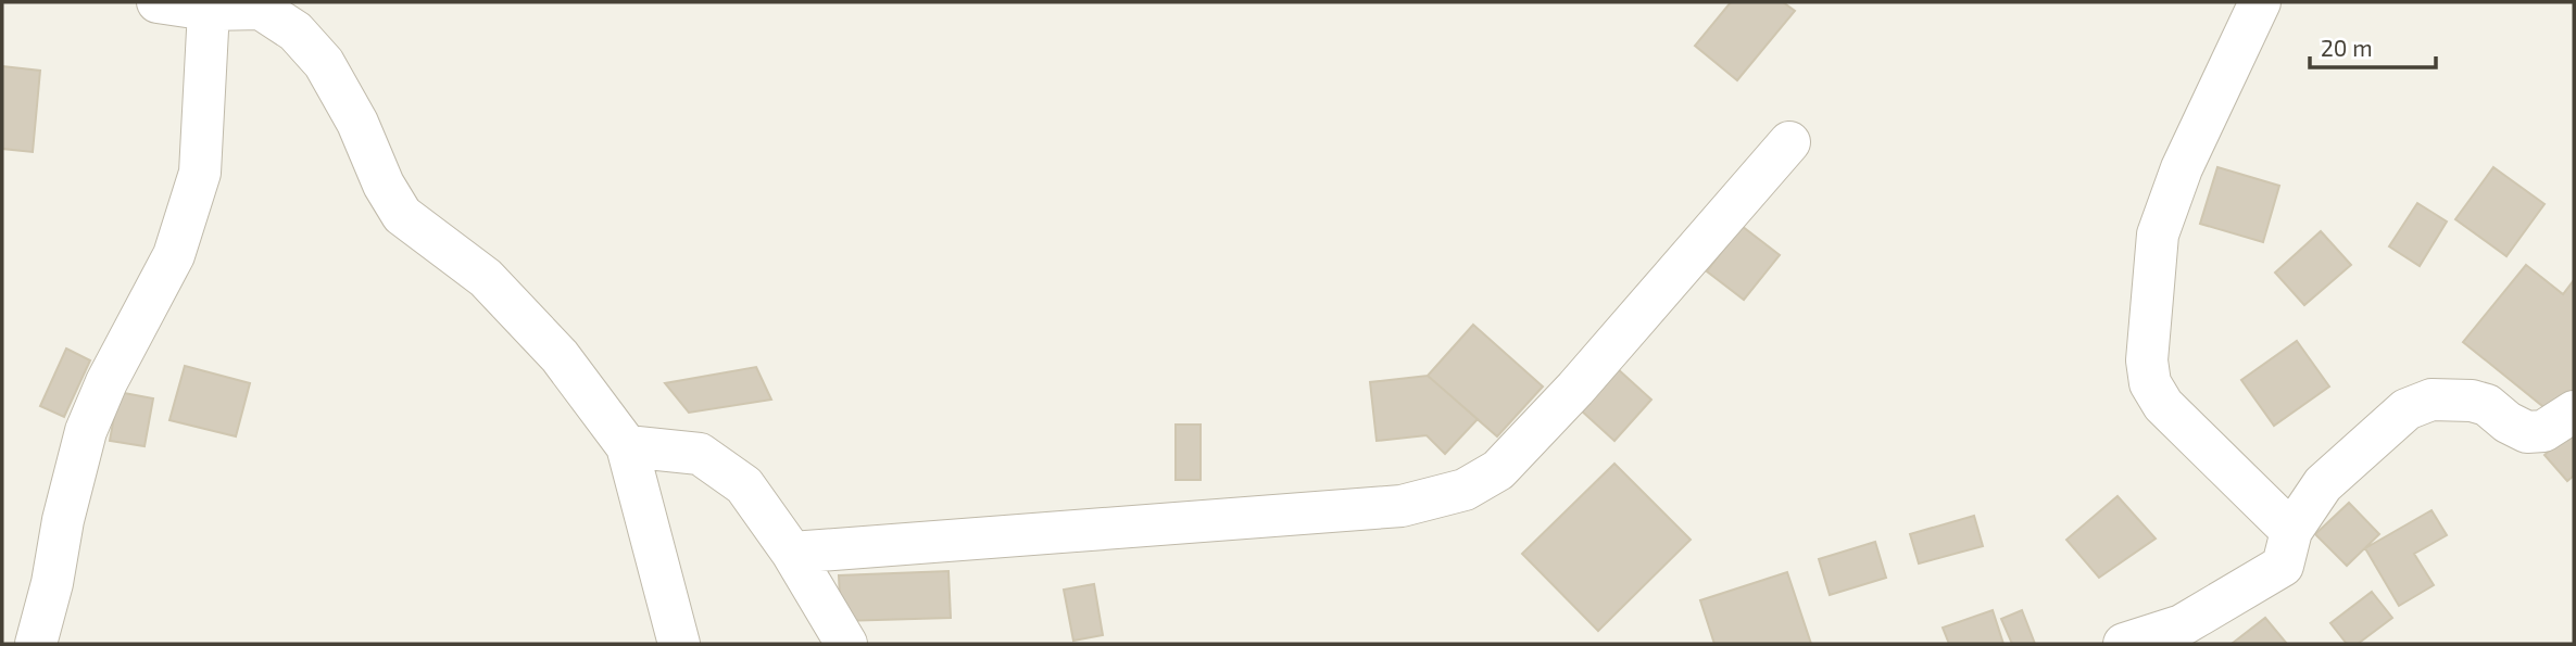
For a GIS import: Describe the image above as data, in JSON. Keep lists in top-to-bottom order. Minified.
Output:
{"scale_bar":"20 m"}
